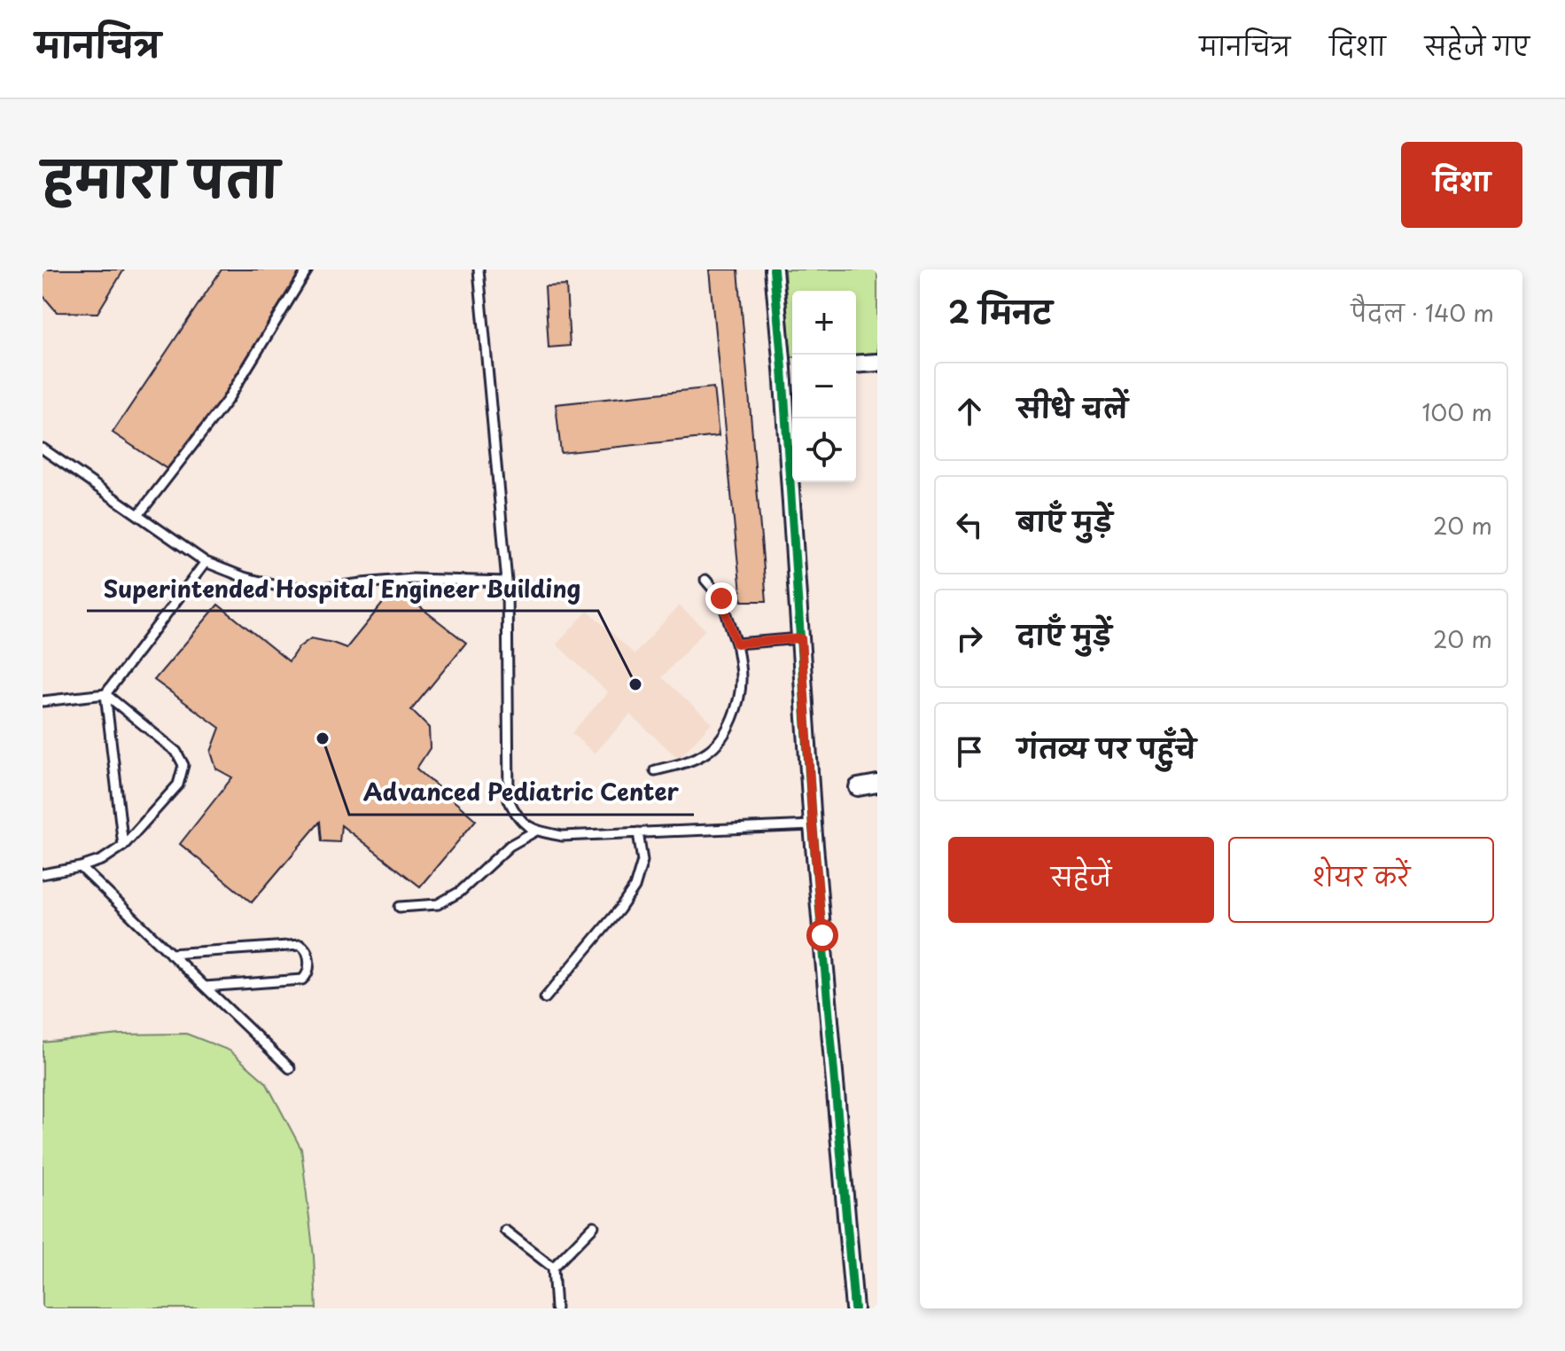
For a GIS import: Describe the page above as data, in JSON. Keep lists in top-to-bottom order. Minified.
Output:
{"places":["Superintended Hospital Engineer Building","Advanced Pediatric Center"],"page":{"header":"मानचित्र","nav":["मानचित्र","दिशा","सहेजे गए"],"title":"हमारा पता","buttons":["दिशा",["सहेजें","शेयर करें"]],"heading":["2 मिनट","पैदल · 140 m"],"map_buttons":["+","−"],"list":[["सीधे चलें","100 m"],["बाएँ मुड़ें","20 m"],["दाएँ मुड़ें","20 m"],"गंतव्य पर पहुँचे"]}}
